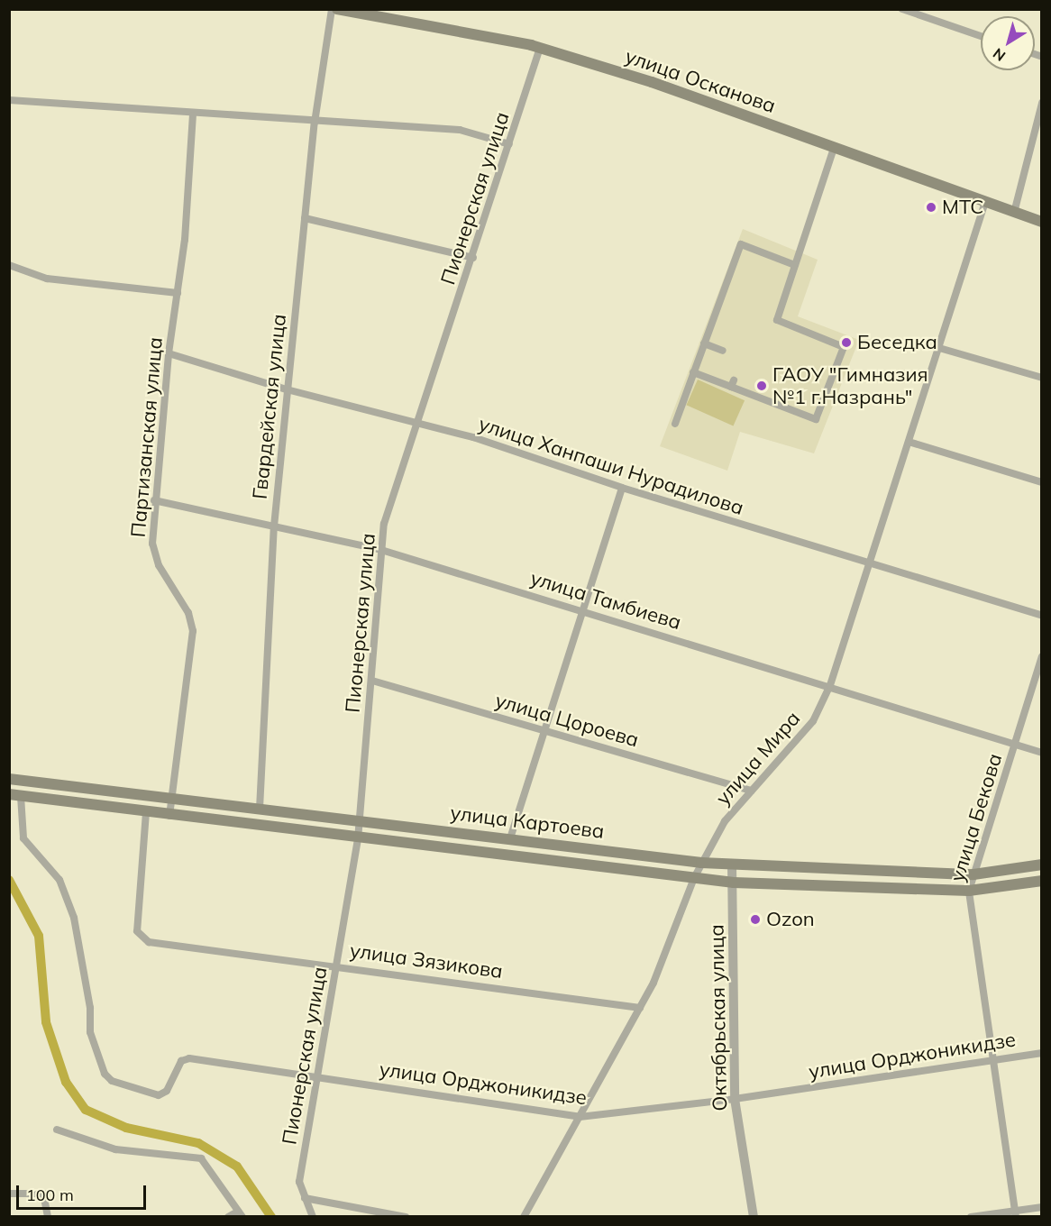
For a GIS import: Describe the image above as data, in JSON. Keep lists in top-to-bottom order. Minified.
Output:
{"streets":{"main road":["улица Осканова","улица Картоева"],"street":["Пионерская улица","Гвардейская улица","Партизанская улица","улица Ханпаши Нурадилова","улица Тамбиева","улица Цороева","улица Мира","улица Бекова","улица Зязикова","Октябрьская улица","улица Орджоникидзе"]},"crossings":[["улица Осканова","Пионерская улица"],["улица Осканова","улица Мира"],["Пионерская улица","улица Ханпаши Нурадилова"],["Пионерская улица","улица Тамбиева"],["Пионерская улица","улица Цороева"],["Пионерская улица","улица Картоева"],["Пионерская улица","улица Зязикова"],["Пионерская улица","улица Орджоникидзе"],["Гвардейская улица","улица Ханпаши Нурадилова"],["Гвардейская улица","улица Тамбиева"],["Гвардейская улица","улица Картоева"],["Партизанская улица","улица Ханпаши Нурадилова"],["Партизанская улица","улица Тамбиева"],["Партизанская улица","улица Картоева"],["улица Ханпаши Нурадилова","улица Мира"],["улица Тамбиева","улица Мира"],["улица Тамбиева","улица Бекова"],["улица Цороева","улица Мира"],["улица Мира","улица Картоева"],["улица Мира","улица Зязикова"],["улица Мира","улица Орджоникидзе"],["улица Бекова","улица Картоева"],["улица Бекова","улица Орджоникидзе"],["улица Картоева","улица Зязикова"],["улица Картоева","Октябрьская улица"],["улица Картоева","улица Орджоникидзе"],["Октябрьская улица","улица Орджоникидзе"]],"places":["МТС","Беседка","ГАОУ \"Гимназия №1 г.Назрань\"","Ozon"],"scale_bar":"100 m","north":"bottom left"}
